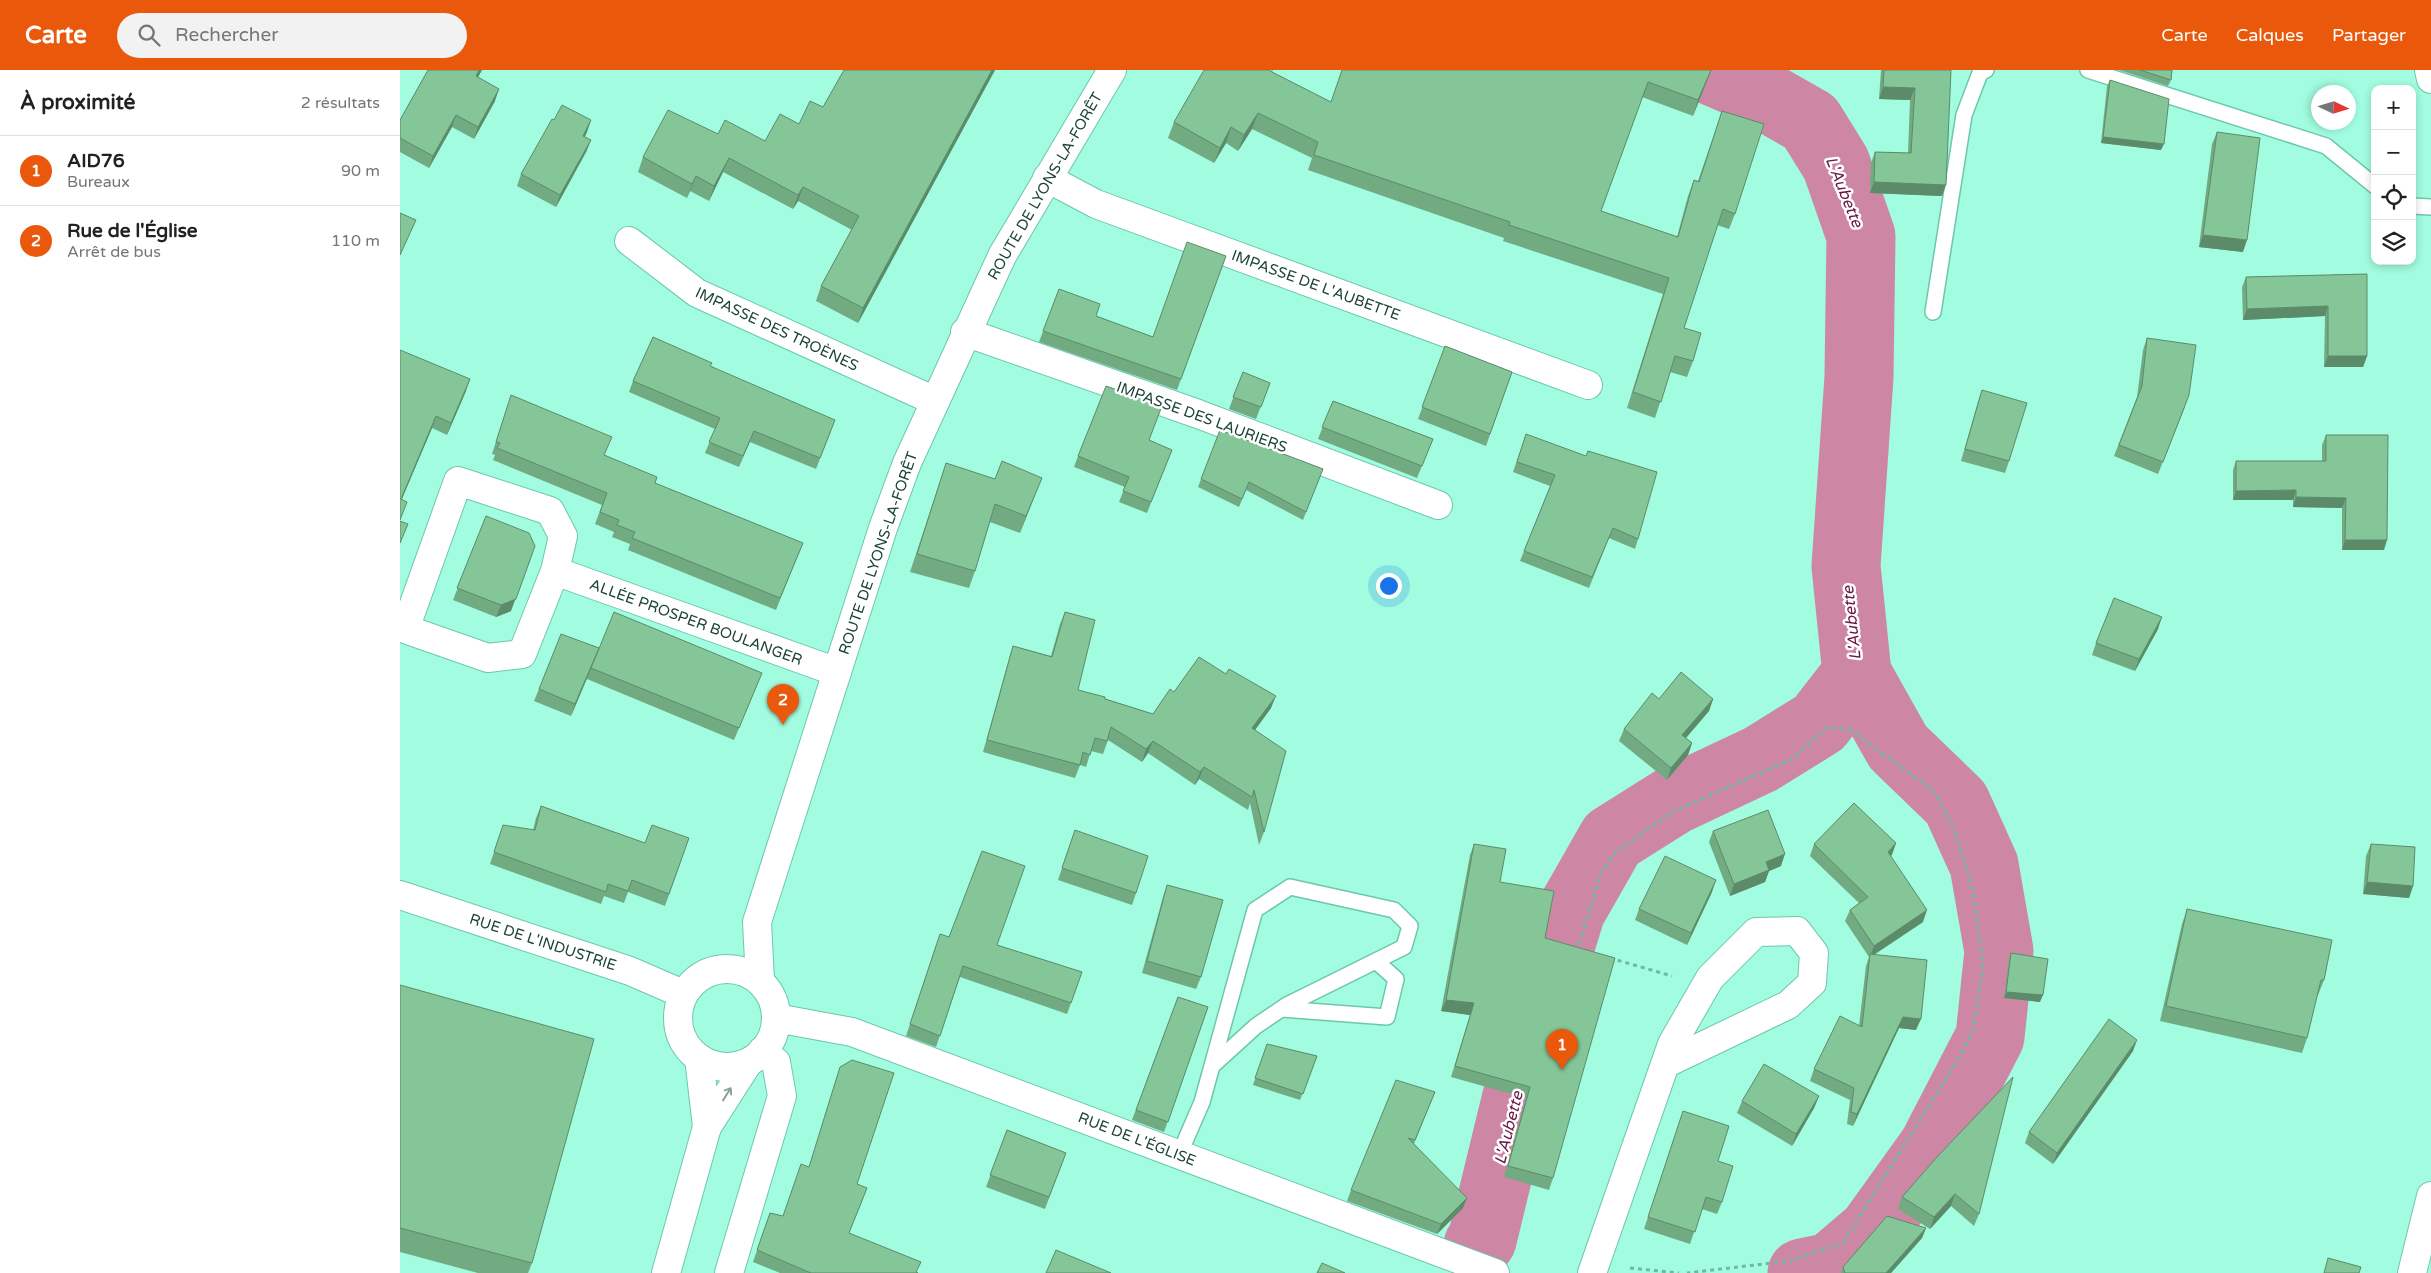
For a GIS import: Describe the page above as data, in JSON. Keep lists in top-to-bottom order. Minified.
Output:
{"streets":{"street":["ROUTE DE LYONS-LA-FORÊT","IMPASSE DE L'AUBETTE","IMPASSE DES TROÈNES","IMPASSE DES LAURIERS","ALLÉE PROSPER BOULANGER","RUE DE L'INDUSTRIE","RUE DE L'ÉGLISE"]},"crossings":[["ROUTE DE LYONS-LA-FORÊT","IMPASSE DE L'AUBETTE"],["ROUTE DE LYONS-LA-FORÊT","IMPASSE DES TROÈNES"],["ROUTE DE LYONS-LA-FORÊT","IMPASSE DES LAURIERS"],["ROUTE DE LYONS-LA-FORÊT","ALLÉE PROSPER BOULANGER"],["ROUTE DE LYONS-LA-FORÊT","RUE DE L'INDUSTRIE"],["ROUTE DE LYONS-LA-FORÊT","RUE DE L'ÉGLISE"],["RUE DE L'INDUSTRIE","RUE DE L'ÉGLISE"]],"water":["L'Aubette"],"north":"right","page":{"header":"Carte","search":"Rechercher","nav":["Carte","Calques","Partager"],"heading":["À proximité","2 résultats"],"map_buttons":["+","−"],"list":[{"mark":"1","name":"AID76","note":"Bureaux","value":"90 m"},{"mark":"2","name":"Rue de l'Église","note":"Arrêt de bus","value":"110 m"}],"pins":["2","1"]}}
